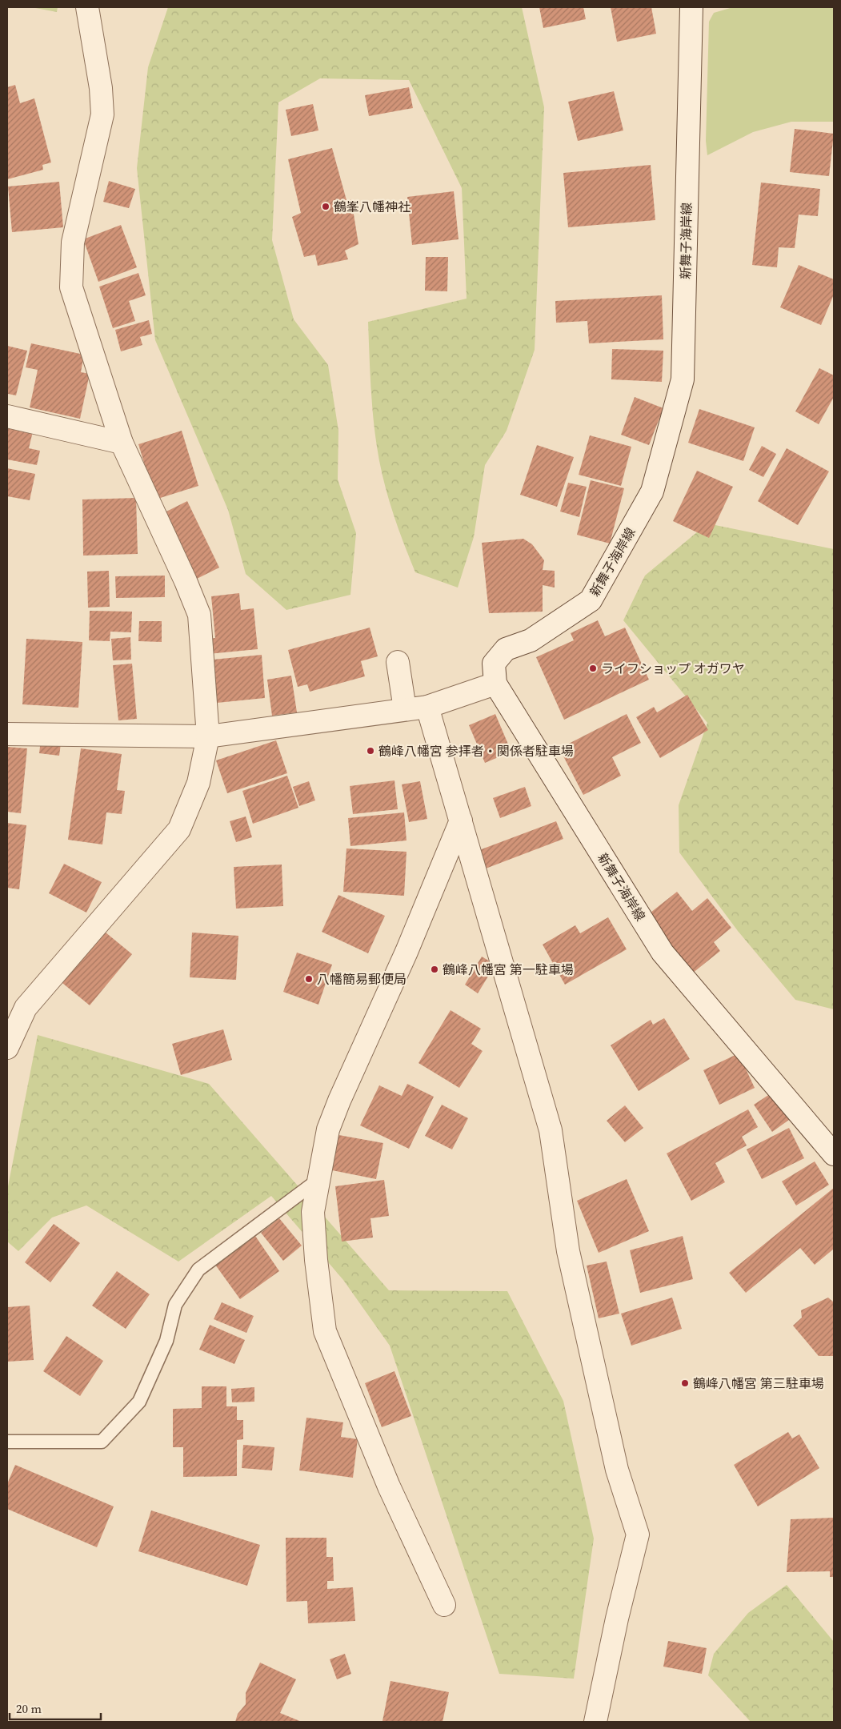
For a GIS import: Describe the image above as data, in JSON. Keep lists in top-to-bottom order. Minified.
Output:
{"streets":{"street":["新舞子海岸線"]},"places":["鶴峯八幡神社","ライフショップ オガワヤ","鶴峰八幡宮 参拝者・関係者駐車場","鶴峰八幡宮 第一駐車場","八幡簡易郵便局","鶴峰八幡宮 第三駐車場"],"scale_bar":"20 m"}
